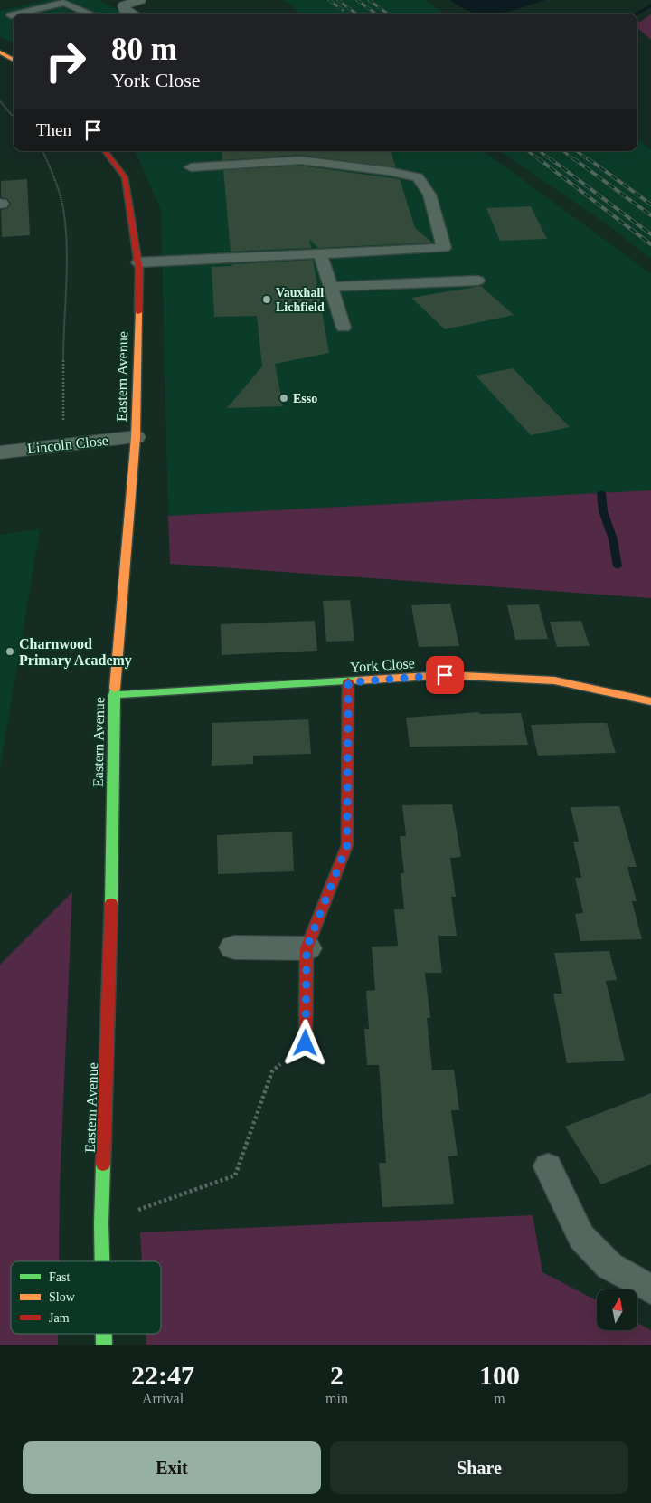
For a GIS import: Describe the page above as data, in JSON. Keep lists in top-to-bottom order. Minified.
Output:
{"streets":{"main road":["Eastern Avenue","York Close"],"street":["Lincoln Close"]},"crossings":[["Eastern Avenue","Lincoln Close"],["Eastern Avenue","York Close"]],"places":["Vauxhall Lichfield","Esso","Charnwood Primary Academy"],"legend":["Fast","Slow","Jam"],"north":"top","page":{"turn":["80 m","York Close"],"then":"Then","eta":["22:47","Arrival","2","min","100","m"],"buttons":["Exit","Share"]}}
